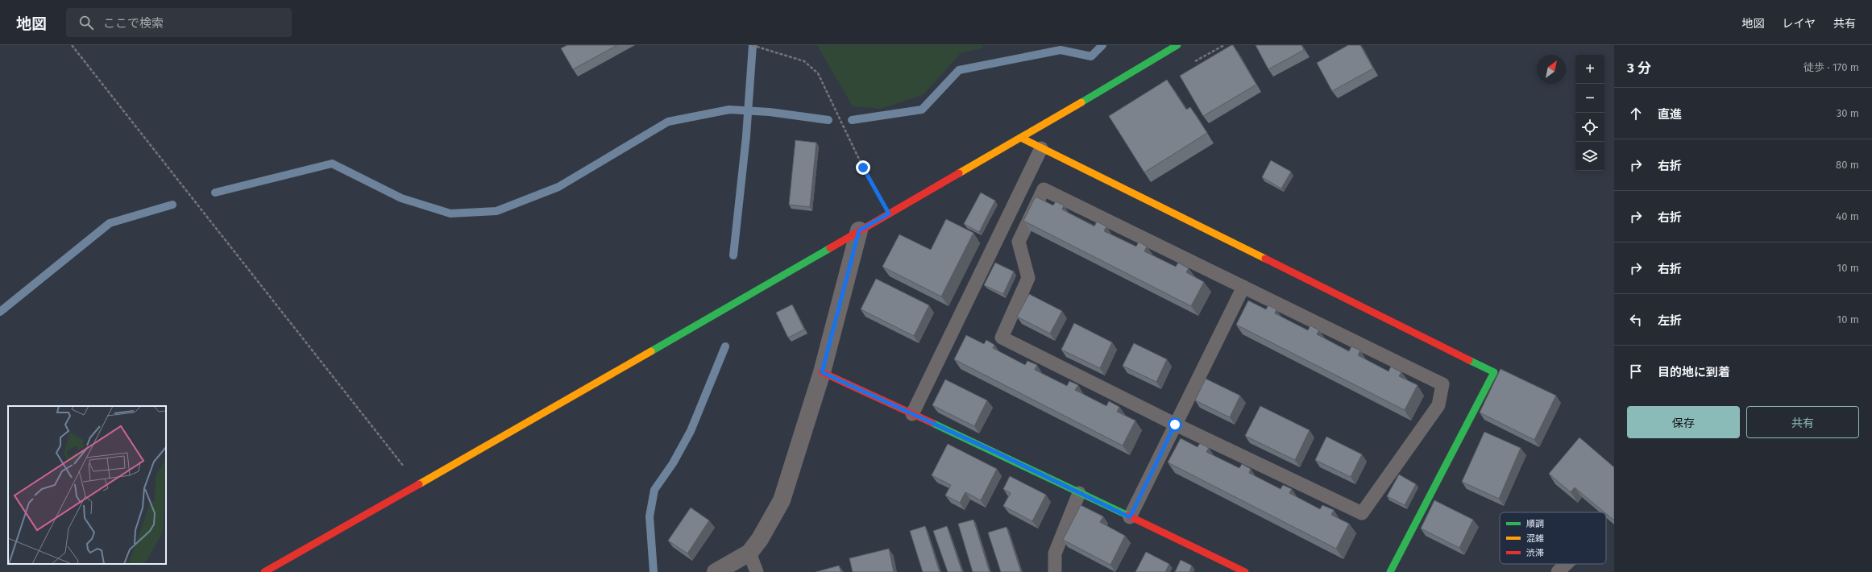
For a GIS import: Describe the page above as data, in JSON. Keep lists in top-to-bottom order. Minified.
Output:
{"legend":["順調","混雑","渋滞"],"north":"top right","page":{"header":"地図","search":"ここで検索","nav":["地図","レイヤ","共有"],"heading":["3 分","徒歩 · 170 m"],"map_buttons":["+","−"],"list":[["直進","30 m"],["右折","80 m"],["右折","40 m"],["右折","10 m"],["左折","10 m"],"目的地に到着"],"buttons":["保存","共有"]}}
